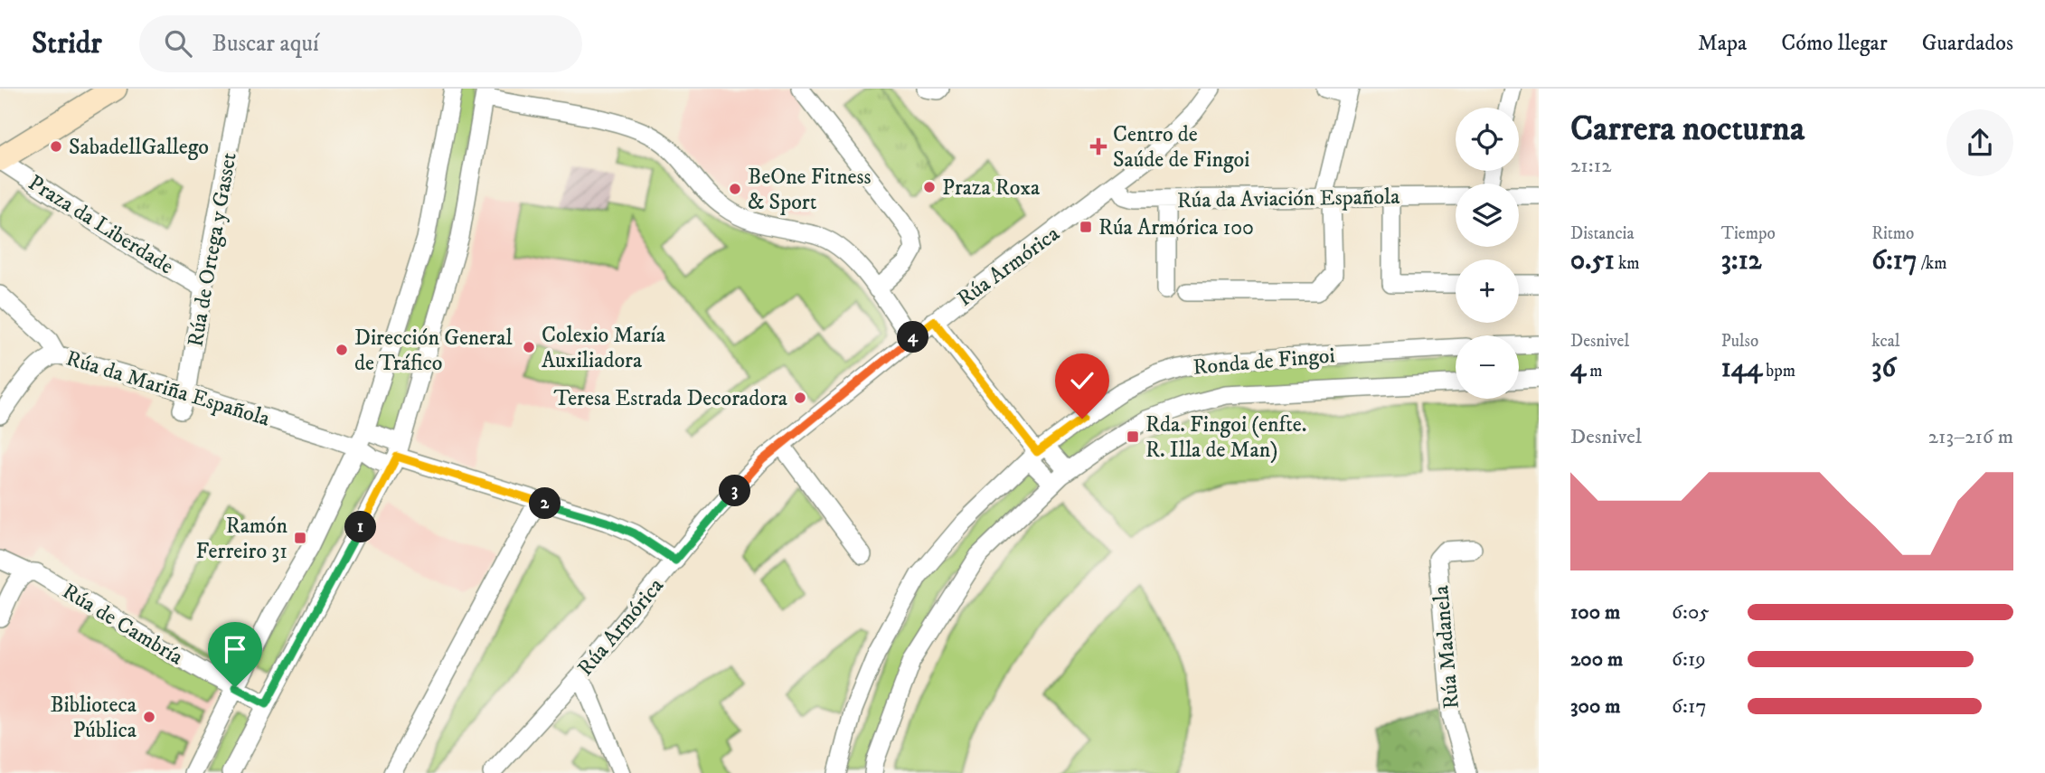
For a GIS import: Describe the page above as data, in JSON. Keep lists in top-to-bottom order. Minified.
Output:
{"streets":{"street":["Rúa da Aviación Española","Praza da Liberdade","Rúa de Ortega y Gasset","Rúa Armórica","Ronda de Fingoi","Rúa da Mariña Española","Rúa de Cambría","Rúa Madanela"]},"crossings":[["Rúa da Aviación Española","Rúa Armórica"],["Praza da Liberdade","Rúa de Ortega y Gasset"],["Rúa de Ortega y Gasset","Rúa da Mariña Española"]],"places":{"other":["SabadellGallego","Praza Roxa","BeOne Fitness & Sport","Colexio María Auxiliadora","Dirección General de Tráfico","Teresa Estrada Decoradora","Biblioteca Pública"],"health":["Centro de Saúde de Fingoi"],"transit":["Rúa Armórica 100","Rda. Fingoi (enfte. R. Illa de Man)","Ramón Ferreiro 31"]},"page":{"header":"Stridr","search":"Buscar aquí","nav":["Mapa","Cómo llegar","Guardados"],"heading":["Carrera nocturna","21:12"],"map_buttons":["+","−"],"stats":[["Distancia","0.51 km"],["Tiempo","3:12"],["Ritmo","6:17 /km"],["Desnivel","4 m"],["Pulso","144 bpm"],["kcal","36"]],"pins":["4","3","2","1"],"chart":["Desnivel","213–216 m"],"list":[{"name":"100 m","note":"6:05"},{"name":"200 m","note":"6:19"},{"name":"300 m","note":"6:17"}]}}
